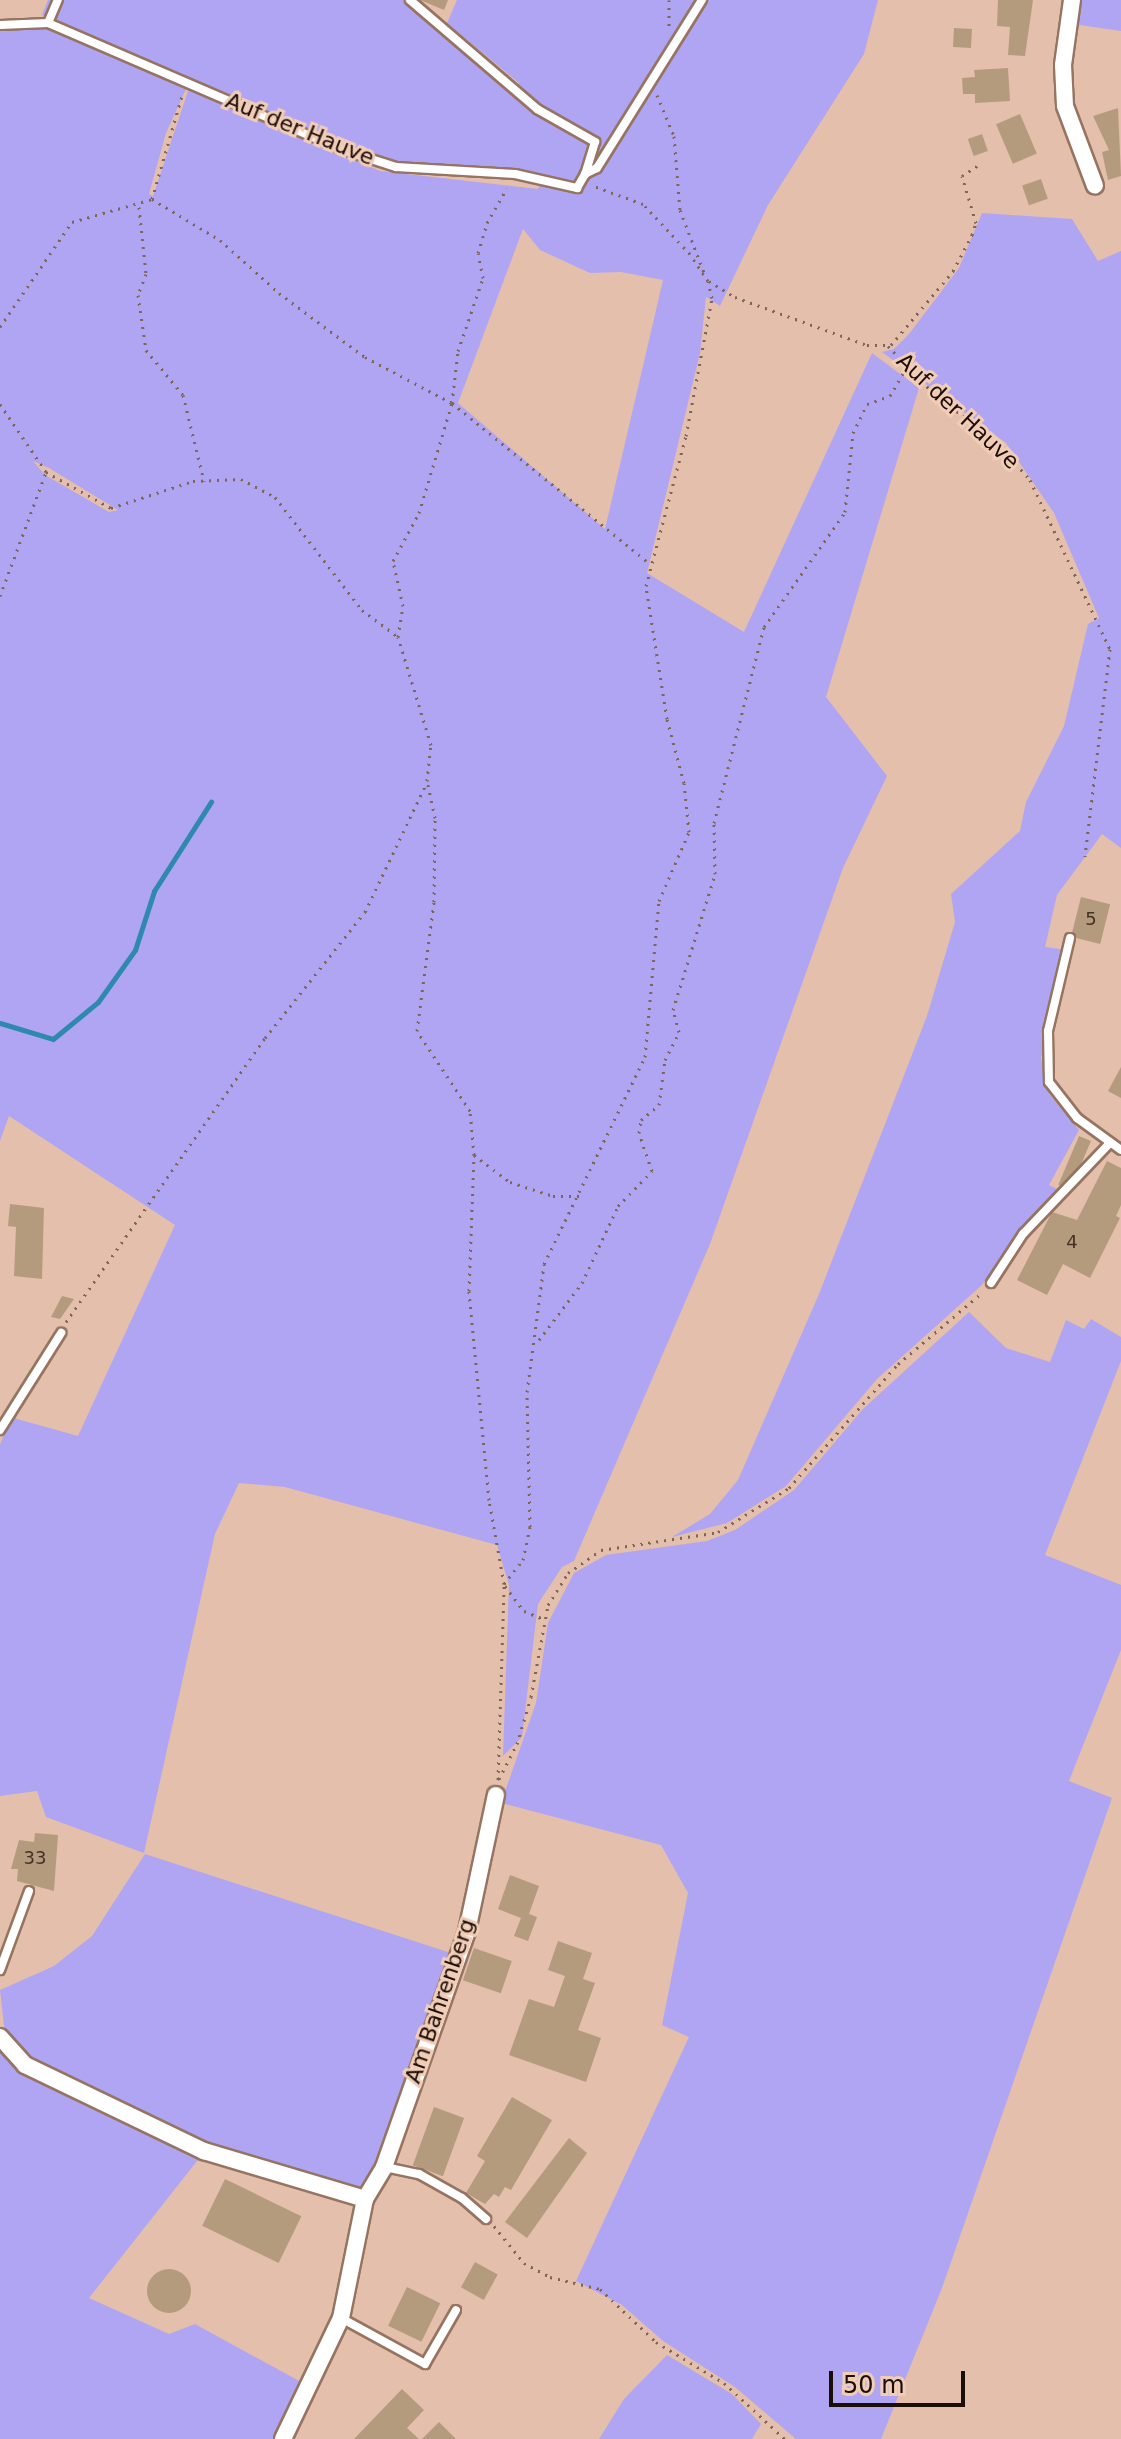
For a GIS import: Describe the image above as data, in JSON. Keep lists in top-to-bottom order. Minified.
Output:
{"streets":{"street":["Am Bahrenberg"],"lane":["Auf der Hauve"]},"house_numbers":["5","4","33"],"scale_bar":"50 m"}
